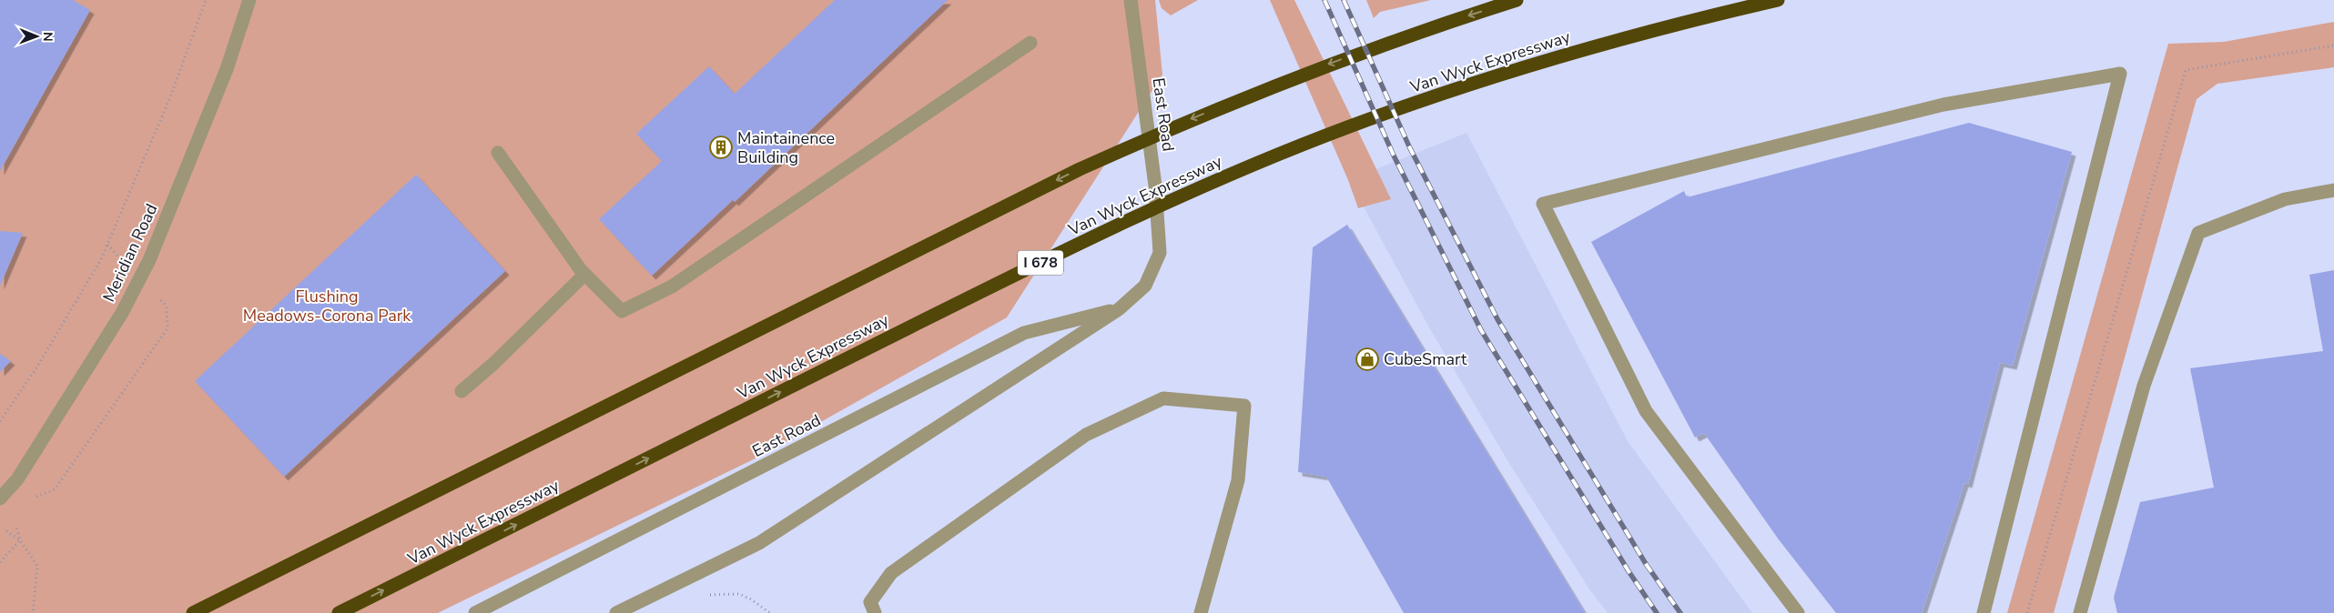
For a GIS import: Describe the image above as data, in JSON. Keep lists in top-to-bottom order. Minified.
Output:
{"streets":{"highway":["Van Wyck Expressway","I 678"],"street":["East Road","Meridian Road"]},"parks":["Flushing Meadows-Corona Park"],"places":{"building":["Maintainence Building"],"shop":["CubeSmart"]},"north":"right"}
